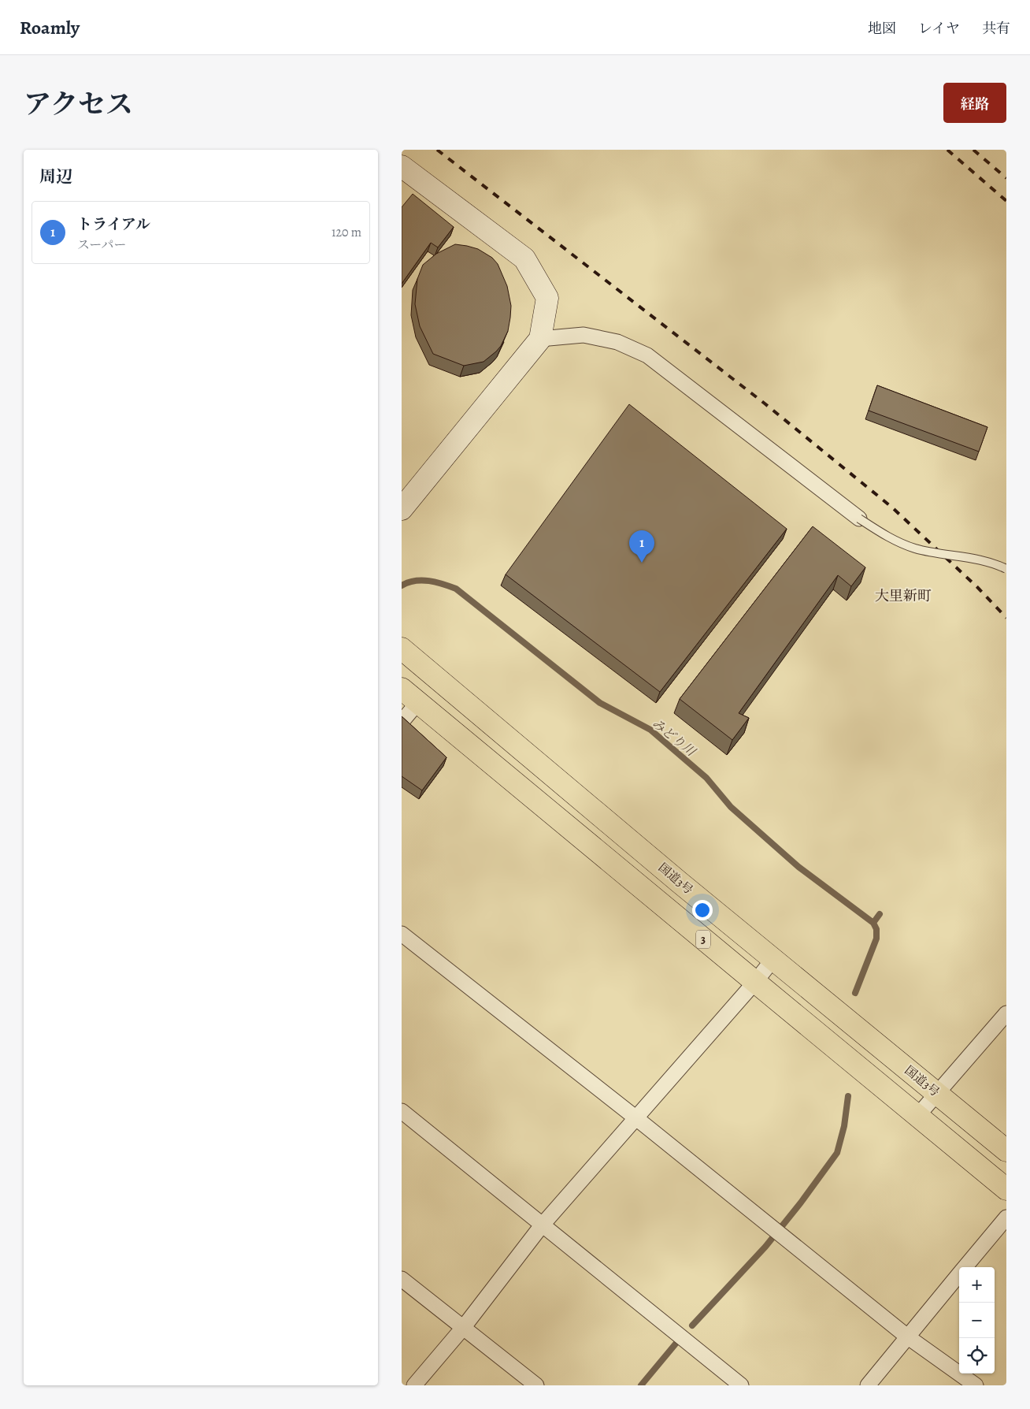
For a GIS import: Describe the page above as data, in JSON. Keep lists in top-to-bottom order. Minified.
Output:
{"streets":{"highway":["国道3号","3"]},"districts":["大里新町"],"water":["みどり川"],"page":{"header":"Roamly","nav":["地図","レイヤ","共有"],"title":"アクセス","buttons":"経路","heading":"周辺","list":[{"mark":"1","name":"トライアル","note":"スーパー","value":"120 m"}],"pins":"1","map_buttons":["+","−"]}}
